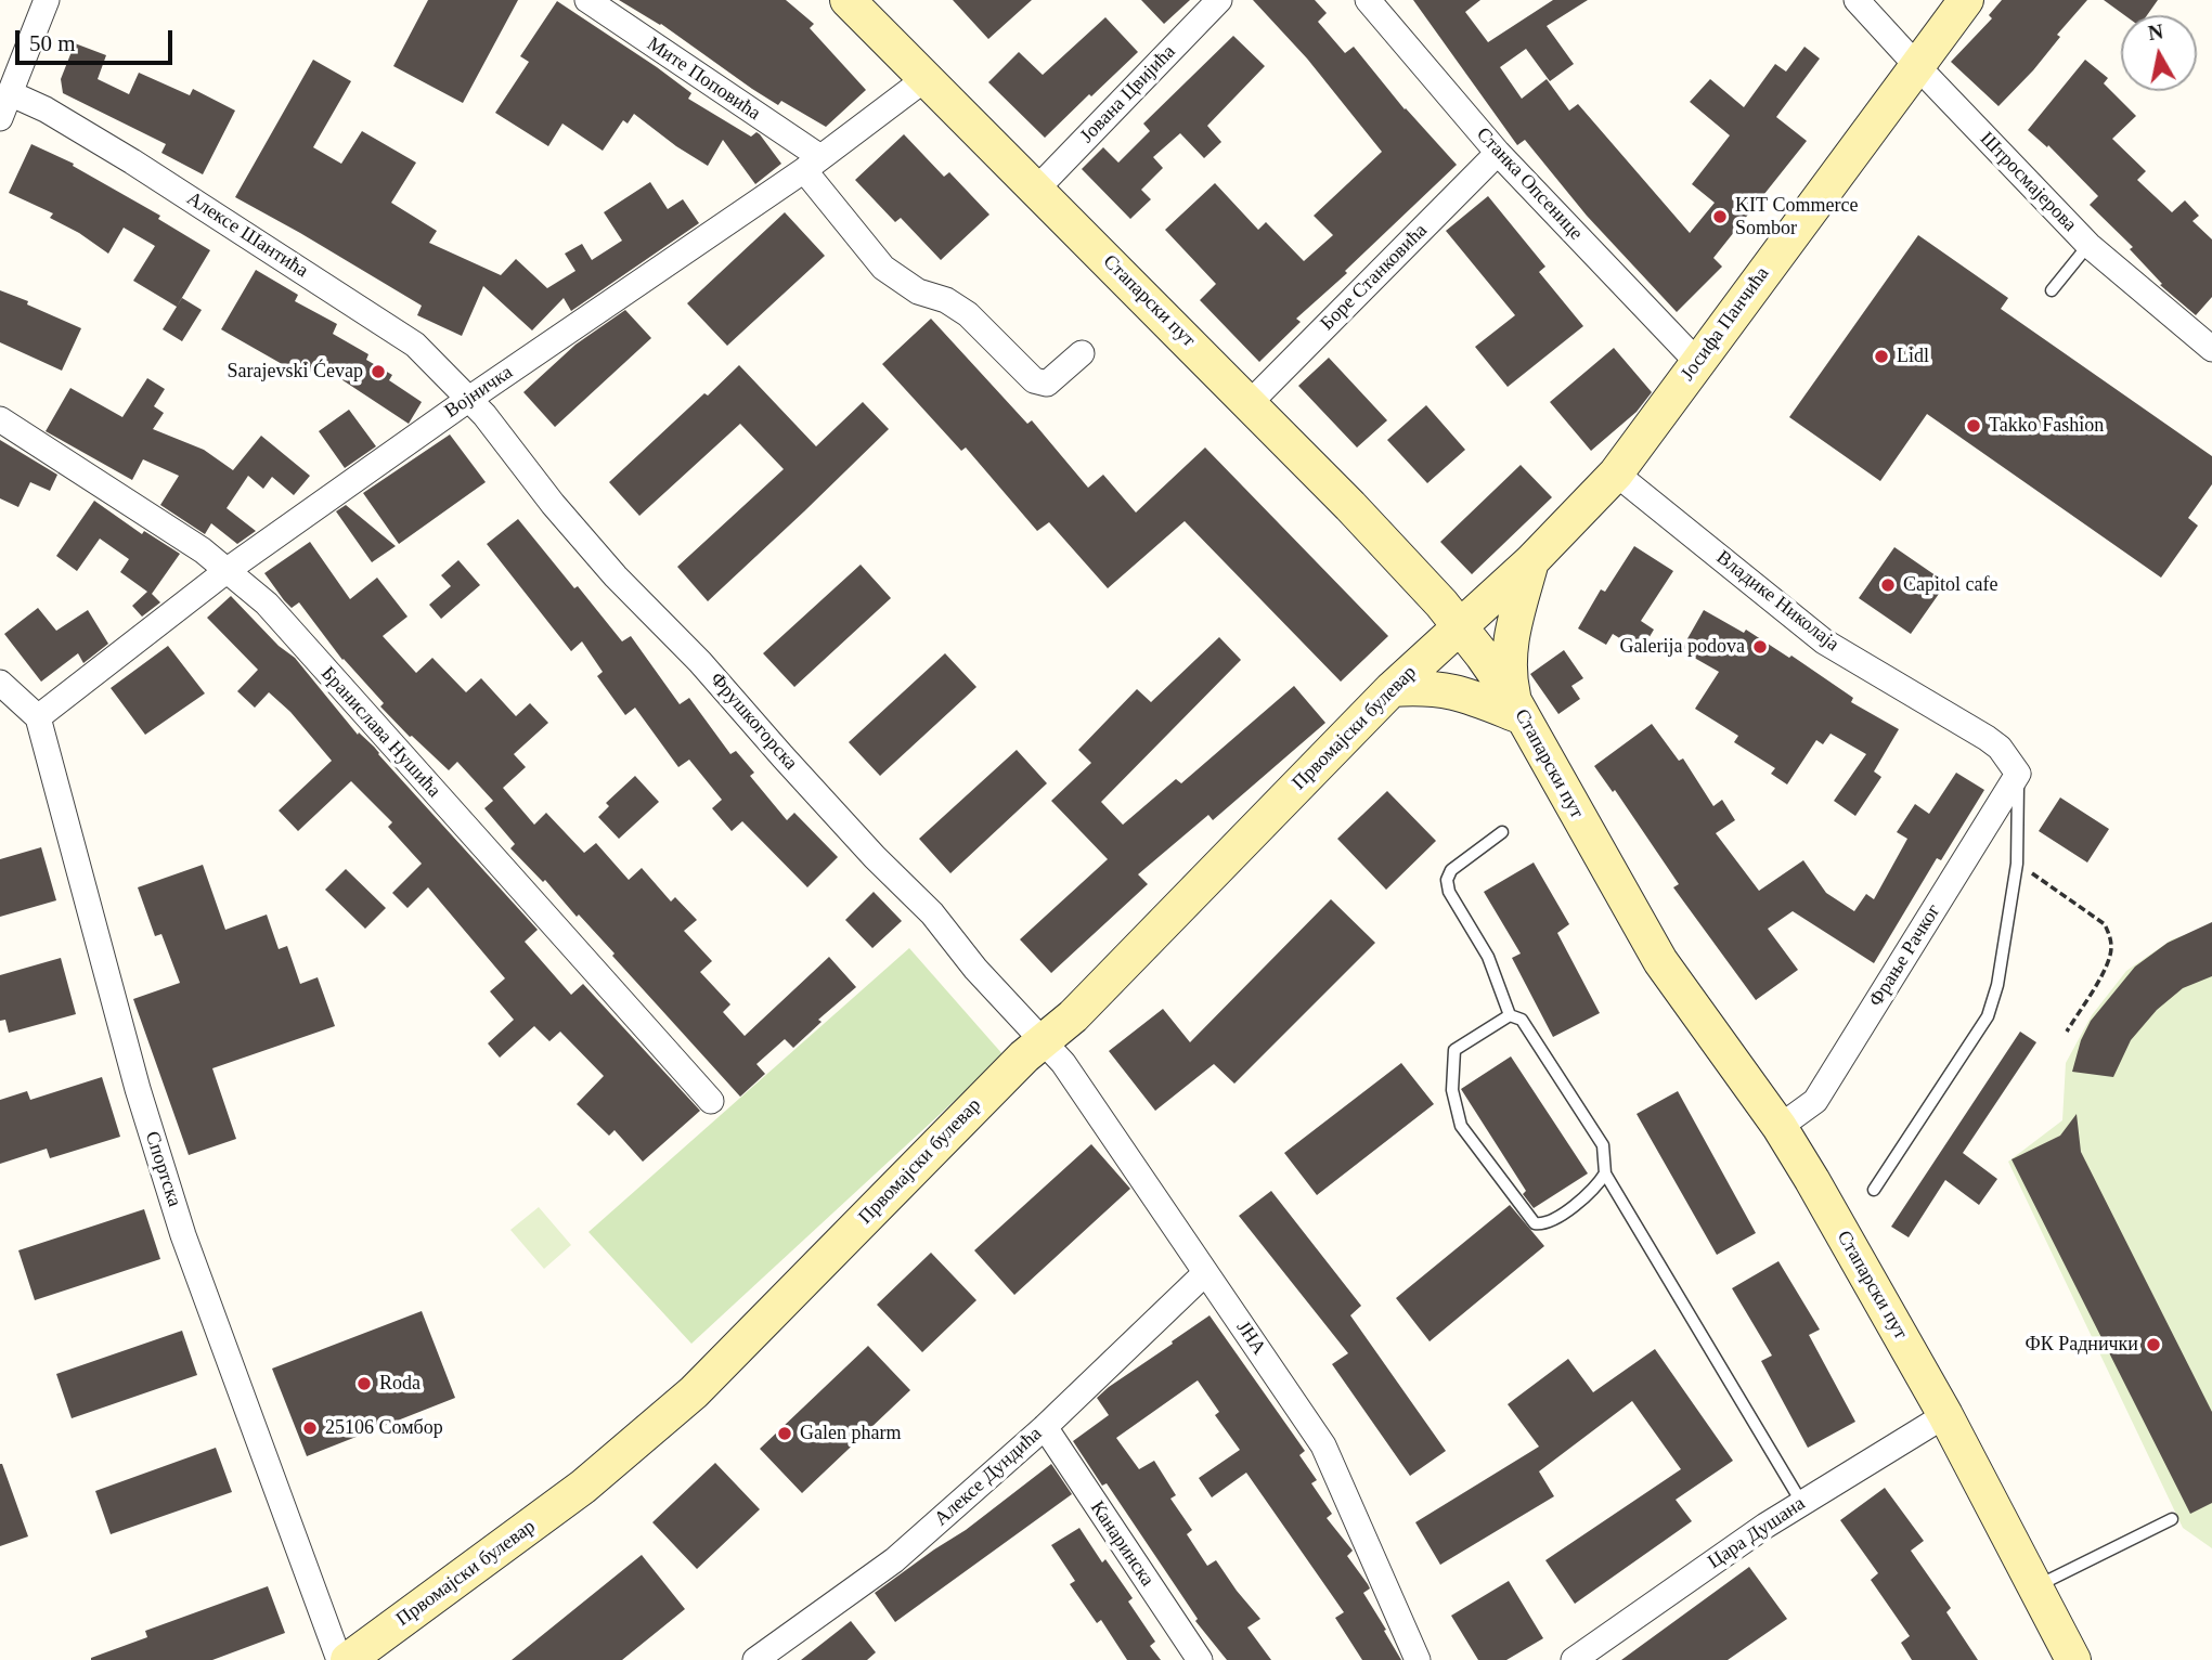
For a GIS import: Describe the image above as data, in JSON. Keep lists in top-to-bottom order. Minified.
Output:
{"streets":{"main road":["Стапарски пут","Јосифа Панчића","Првомајски булевар"],"street":["Мите Поповића","Јована Цвијића","Штросмајерова","Станка Опсенице","Алексе Шантића","Боре Станковића","Војничка","Владике Николаја","Фрушкогорска","Бранислава Нушића","Фрање Рачког","Спортска","ЈНА","Алексе Дундића","Цара Душана","Канаринска"]},"crossings":[["Мите Поповића","Војничка"],["Јована Цвијића","Стапарски пут"],["Штросмајерова","Јосифа Панчића"],["Станка Опсенице","Боре Станковића"],["Станка Опсенице","Јосифа Панчића"],["Алексе Шантића","Војничка"],["Алексе Шантића","Фрушкогорска"],["Боре Станковића","Стапарски пут"],["Стапарски пут","Јосифа Панчића"],["Стапарски пут","Војничка"],["Стапарски пут","Првомајски булевар"],["Стапарски пут","Фрање Рачког"],["Стапарски пут","Цара Душана"],["Јосифа Панчића","Владике Николаја"],["Јосифа Панчића","Првомајски булевар"],["Војничка","Фрушкогорска"],["Војничка","Бранислава Нушића"],["Војничка","Спортска"],["Владике Николаја","Фрање Рачког"],["Фрушкогорска","Првомајски булевар"],["Фрушкогорска","ЈНА"],["Првомајски булевар","ЈНА"],["ЈНА","Алексе Дундића"],["Алексе Дундића","Канаринска"]],"places":["KIT Commerce Sombor","Lidl","Sarajevski Ćevap","Takko Fashion","Capitol cafe","Galerija podova","ФК Раднички","Roda","25106 Сомбор","Galen pharm"],"scale_bar":"50 m","north":"top"}
